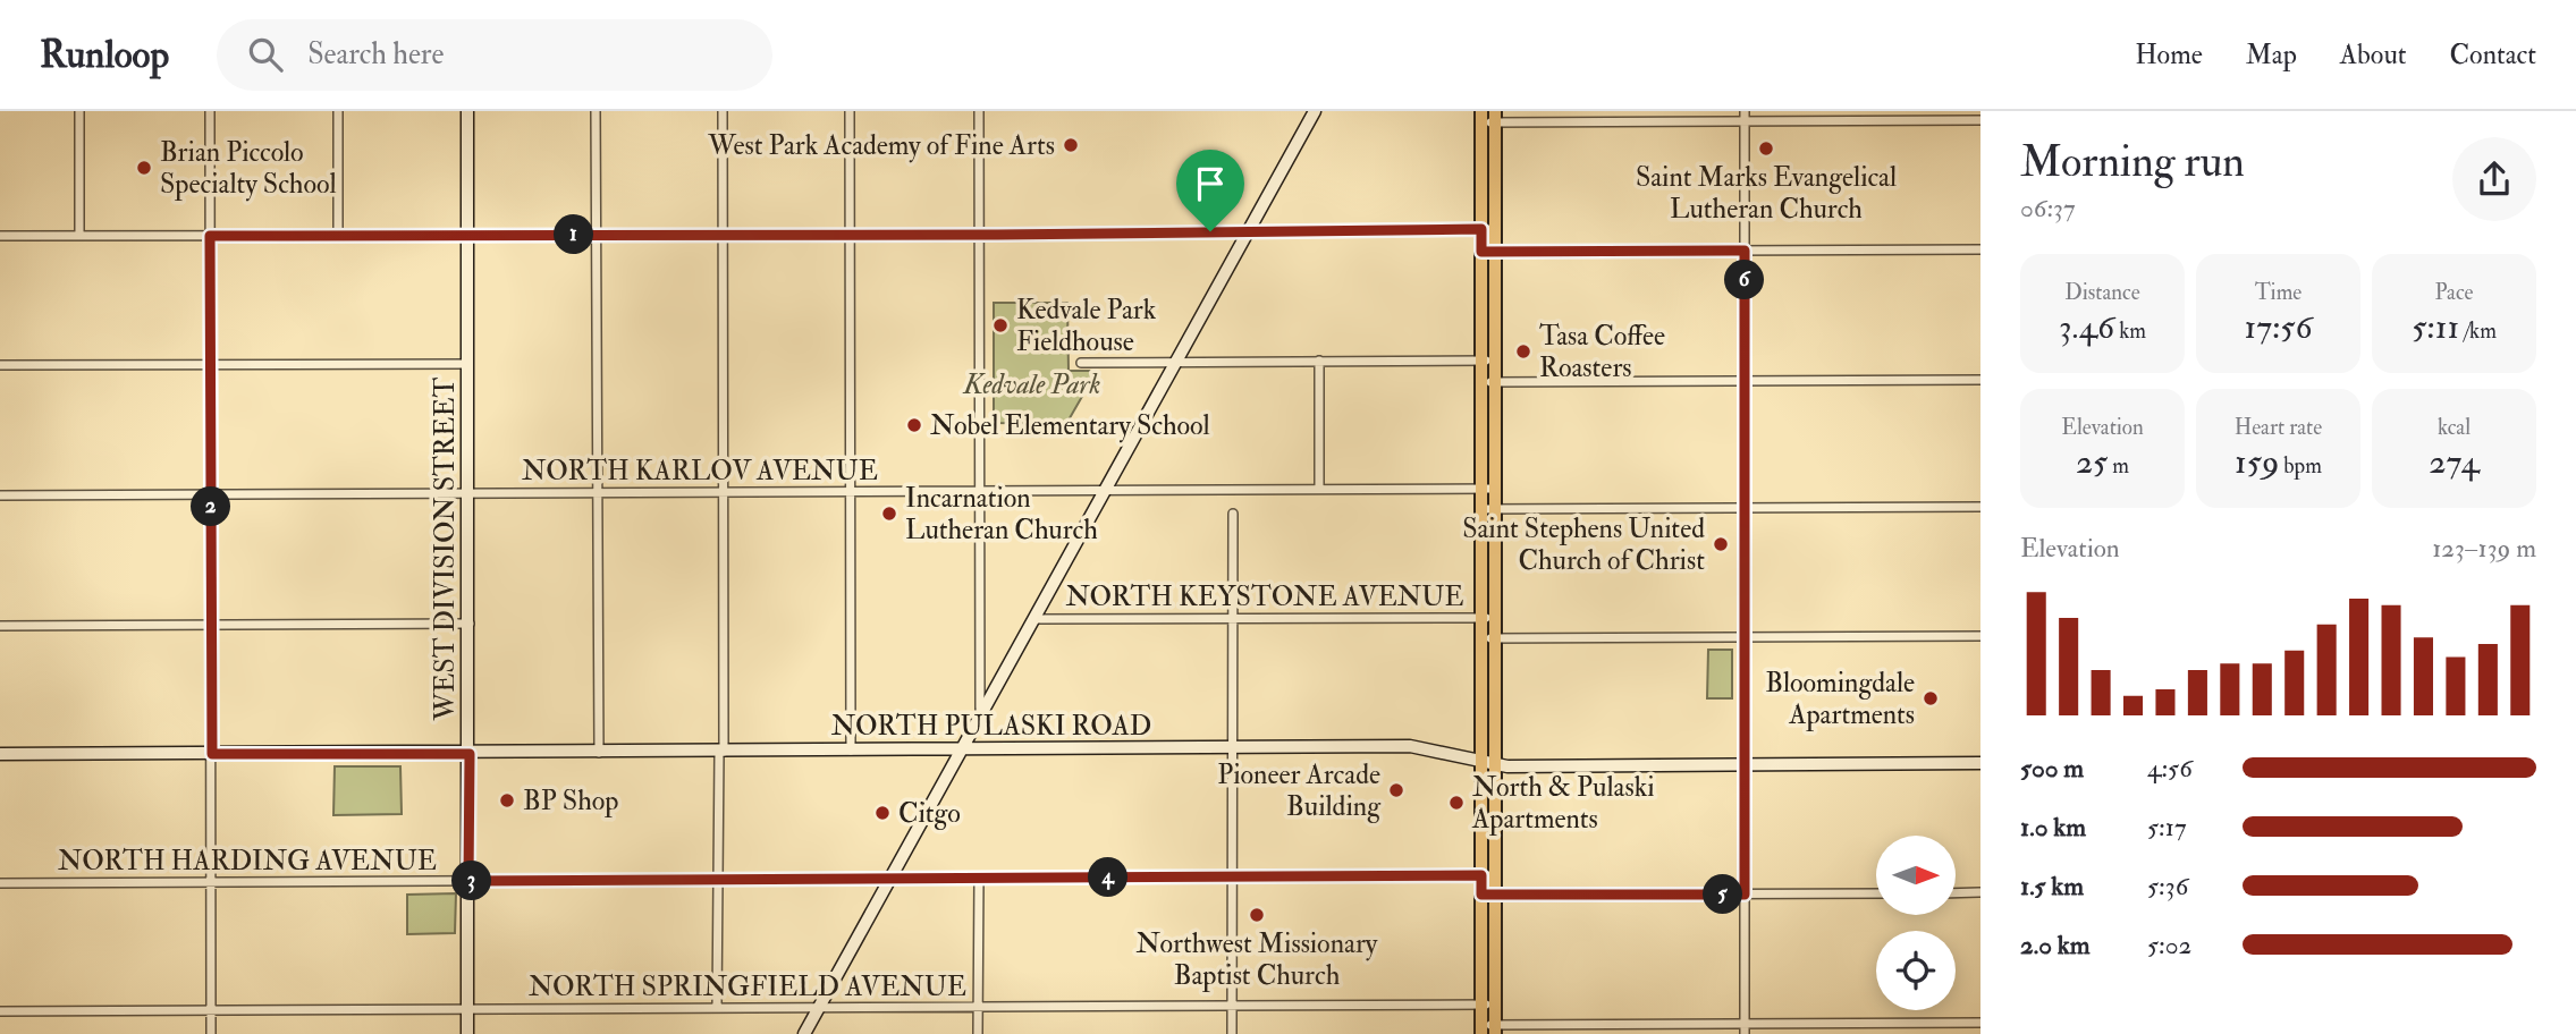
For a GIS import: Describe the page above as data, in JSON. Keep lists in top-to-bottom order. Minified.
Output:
{"streets":{"main road":["WEST DIVISION STREET","NORTH PULASKI ROAD"],"street":["NORTH KARLOV AVENUE","NORTH KEYSTONE AVENUE","NORTH HARDING AVENUE","NORTH SPRINGFIELD AVENUE"]},"crossings":[["NORTH KARLOV AVENUE","WEST DIVISION STREET"],["WEST DIVISION STREET","NORTH PULASKI ROAD"],["WEST DIVISION STREET","NORTH HARDING AVENUE"],["WEST DIVISION STREET","NORTH SPRINGFIELD AVENUE"]],"parks":["Kedvale Park"],"places":["West Park Academy of Fine Arts","Saint Marks Evangelical Lutheran Church","Brian Piccolo Specialty School","Kedvale Park Fieldhouse","Tasa Coffee Roasters","Nobel Elementary School","Incarnation Lutheran Church","Saint Stephens United Church of Christ","Bloomingdale Apartments","Pioneer Arcade Building","BP Shop","North & Pulaski Apartments","Citgo","Northwest Missionary Baptist Church"],"north":"right","page":{"header":"Runloop","search":"Search here","nav":["Home","Map","About","Contact"],"heading":["Morning run","06:37"],"pins":["1","6","2","4","3","5"],"stats":[["Distance","3.46 km"],["Time","17:56"],["Pace","5:11 /km"],["Elevation","25 m"],["Heart rate","159 bpm"],["kcal","274"]],"chart":["Elevation","123–139 m"],"list":[{"name":"500 m","note":"4:56"},{"name":"1.0 km","note":"5:17"},{"name":"1.5 km","note":"5:36"},{"name":"2.0 km","note":"5:02"}]}}
